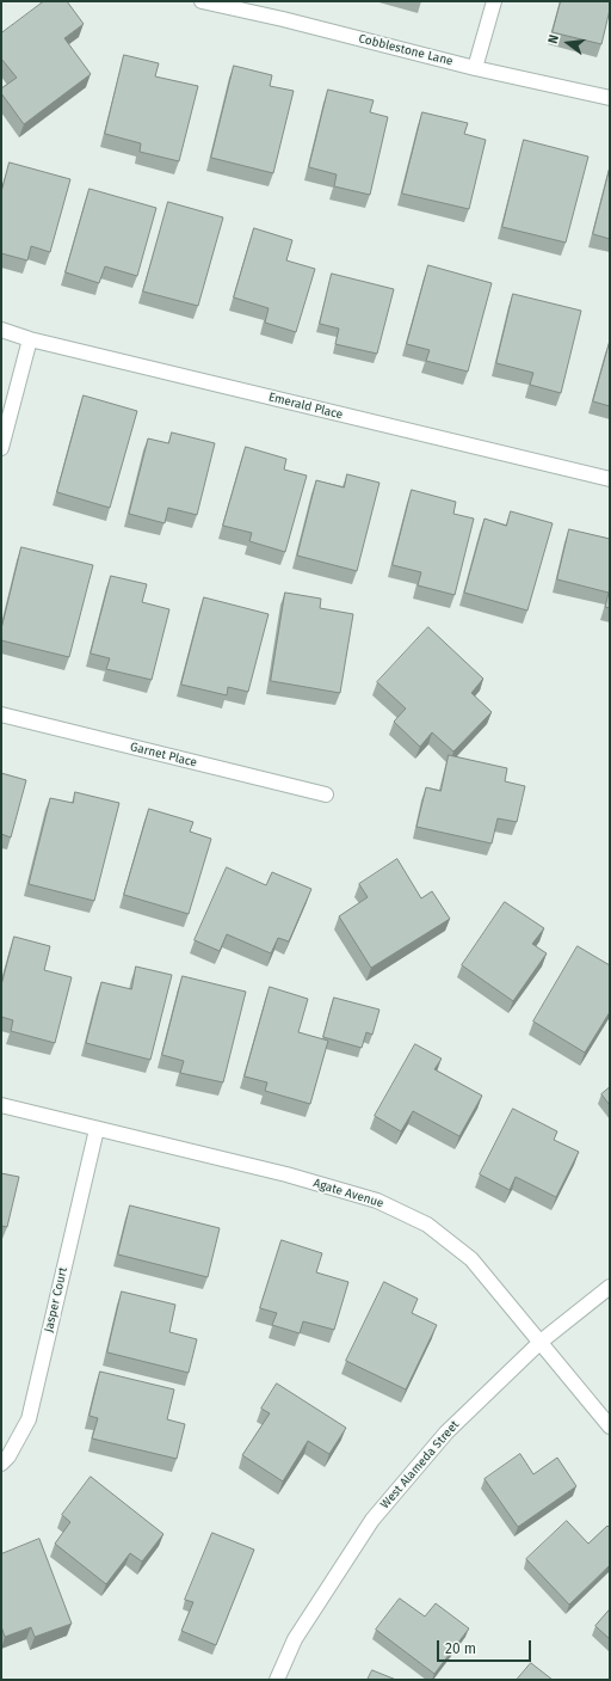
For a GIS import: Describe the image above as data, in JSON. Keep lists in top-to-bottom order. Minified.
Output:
{"streets":{"street":["Cobblestone Lane","Emerald Place","Garnet Place","Agate Avenue","Jasper Court","West Alameda Street"]},"crossings":[["Agate Avenue","Jasper Court"],["Agate Avenue","West Alameda Street"]],"scale_bar":"20 m","north":"left"}
